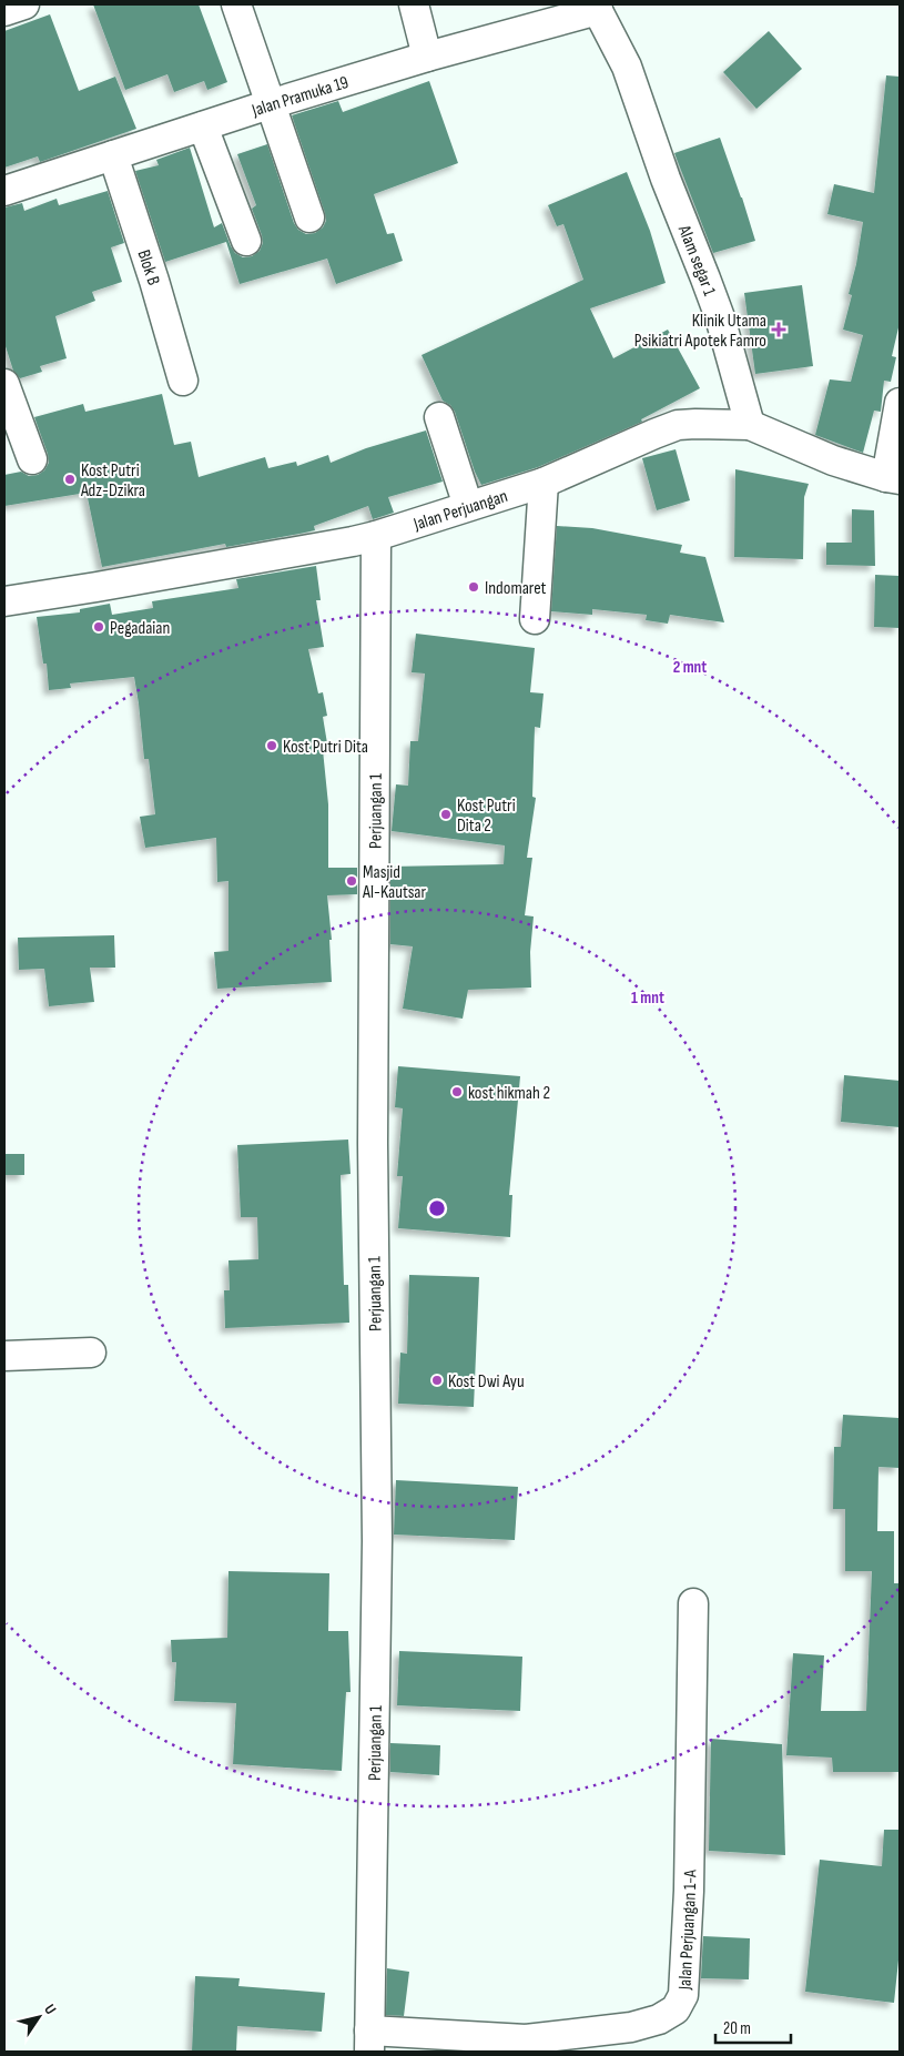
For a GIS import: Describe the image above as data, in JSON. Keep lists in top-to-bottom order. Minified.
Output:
{"streets":{"street":["Jalan Pramuka 19","Alam segar 1","Blok B","Jalan Perjuangan","Perjuangan 1","Jalan Perjuangan 1-A"]},"crossings":[["Jalan Pramuka 19","Alam segar 1"],["Jalan Pramuka 19","Blok B"],["Alam segar 1","Jalan Perjuangan"],["Jalan Perjuangan","Perjuangan 1"],["Perjuangan 1","Jalan Perjuangan 1-A"]],"places":{"health":["Klinik Utama Psikiatri Apotek Famro"],"other":["Kost Putri Adz-Dzikra","Indomaret","Pegadaian","Kost Putri Dita","Kost Putri Dita 2","Masjid Al-Kautsar","kost hikmah 2","Kost Dwi Ayu"]},"scale_bar":"20 m","north":"top right","rings":["2 mnt","1 mnt"]}
